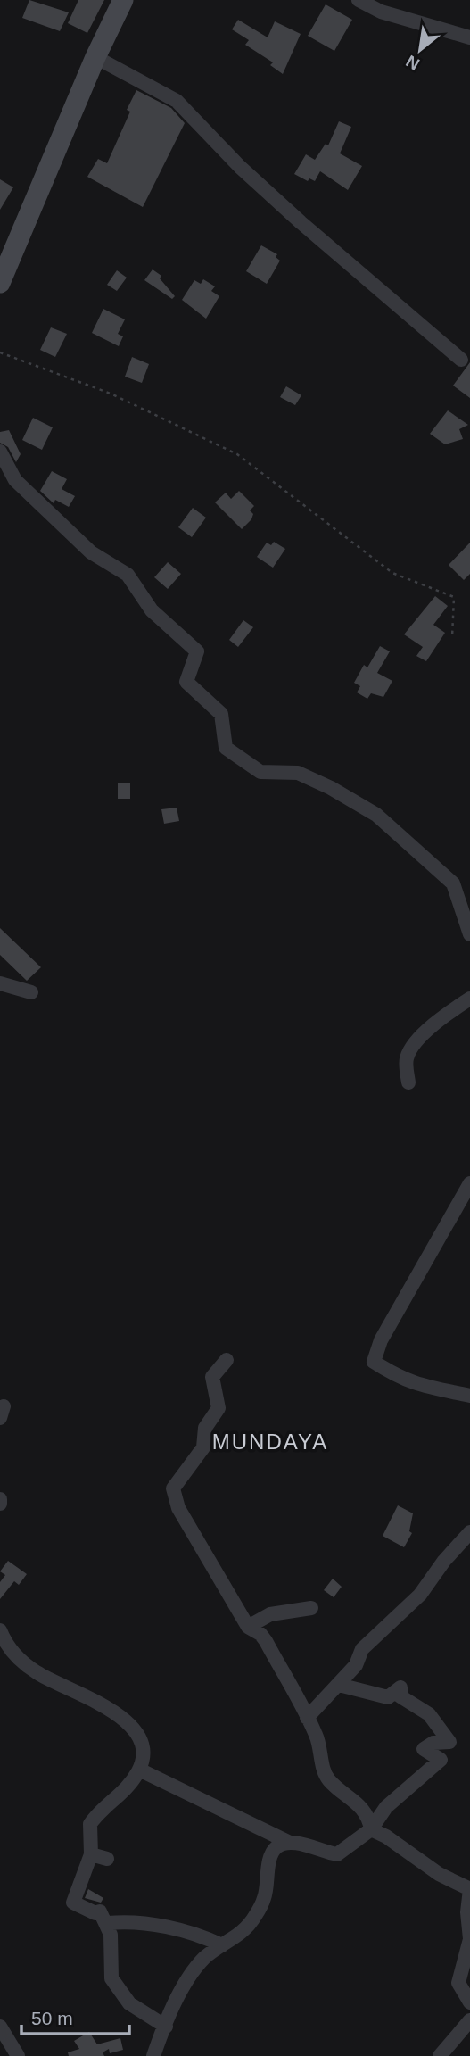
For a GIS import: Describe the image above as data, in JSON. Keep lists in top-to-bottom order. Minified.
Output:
{"districts":["MUNDAYA"],"scale_bar":"50 m","north":"bottom left"}
